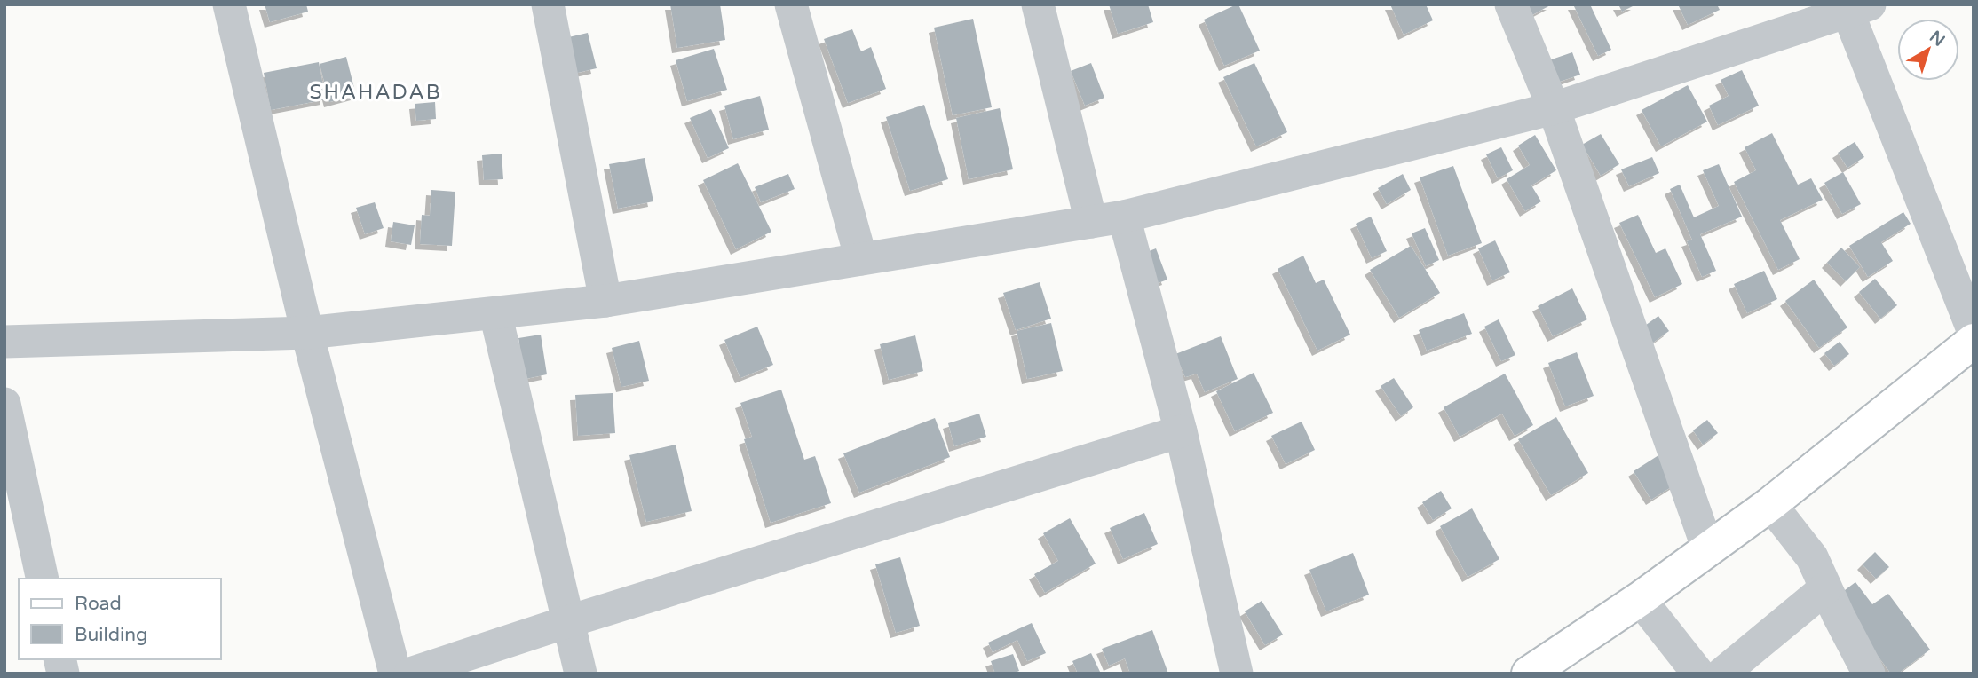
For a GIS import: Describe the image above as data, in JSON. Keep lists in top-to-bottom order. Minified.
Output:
{"districts":["SHAHADAB"],"legend":["Road","Building"],"north":"top right"}
